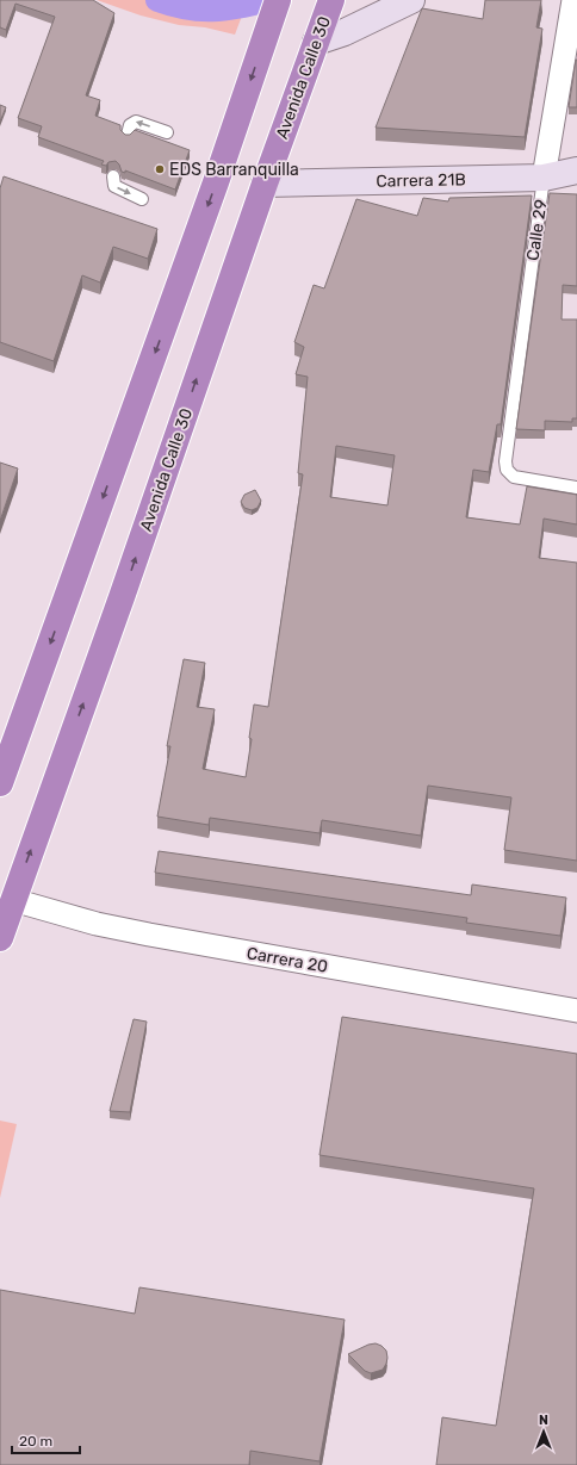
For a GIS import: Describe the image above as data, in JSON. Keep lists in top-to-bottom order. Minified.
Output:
{"streets":{"highway":["Avenida Calle 30"],"street":["Carrera 21B","Calle 29","Carrera 20"]},"crossings":[["Avenida Calle 30","Carrera 21B"],["Avenida Calle 30","Carrera 20"],["Carrera 21B","Calle 29"]],"places":["EDS Barranquilla"],"scale_bar":"20 m","north":"top"}
